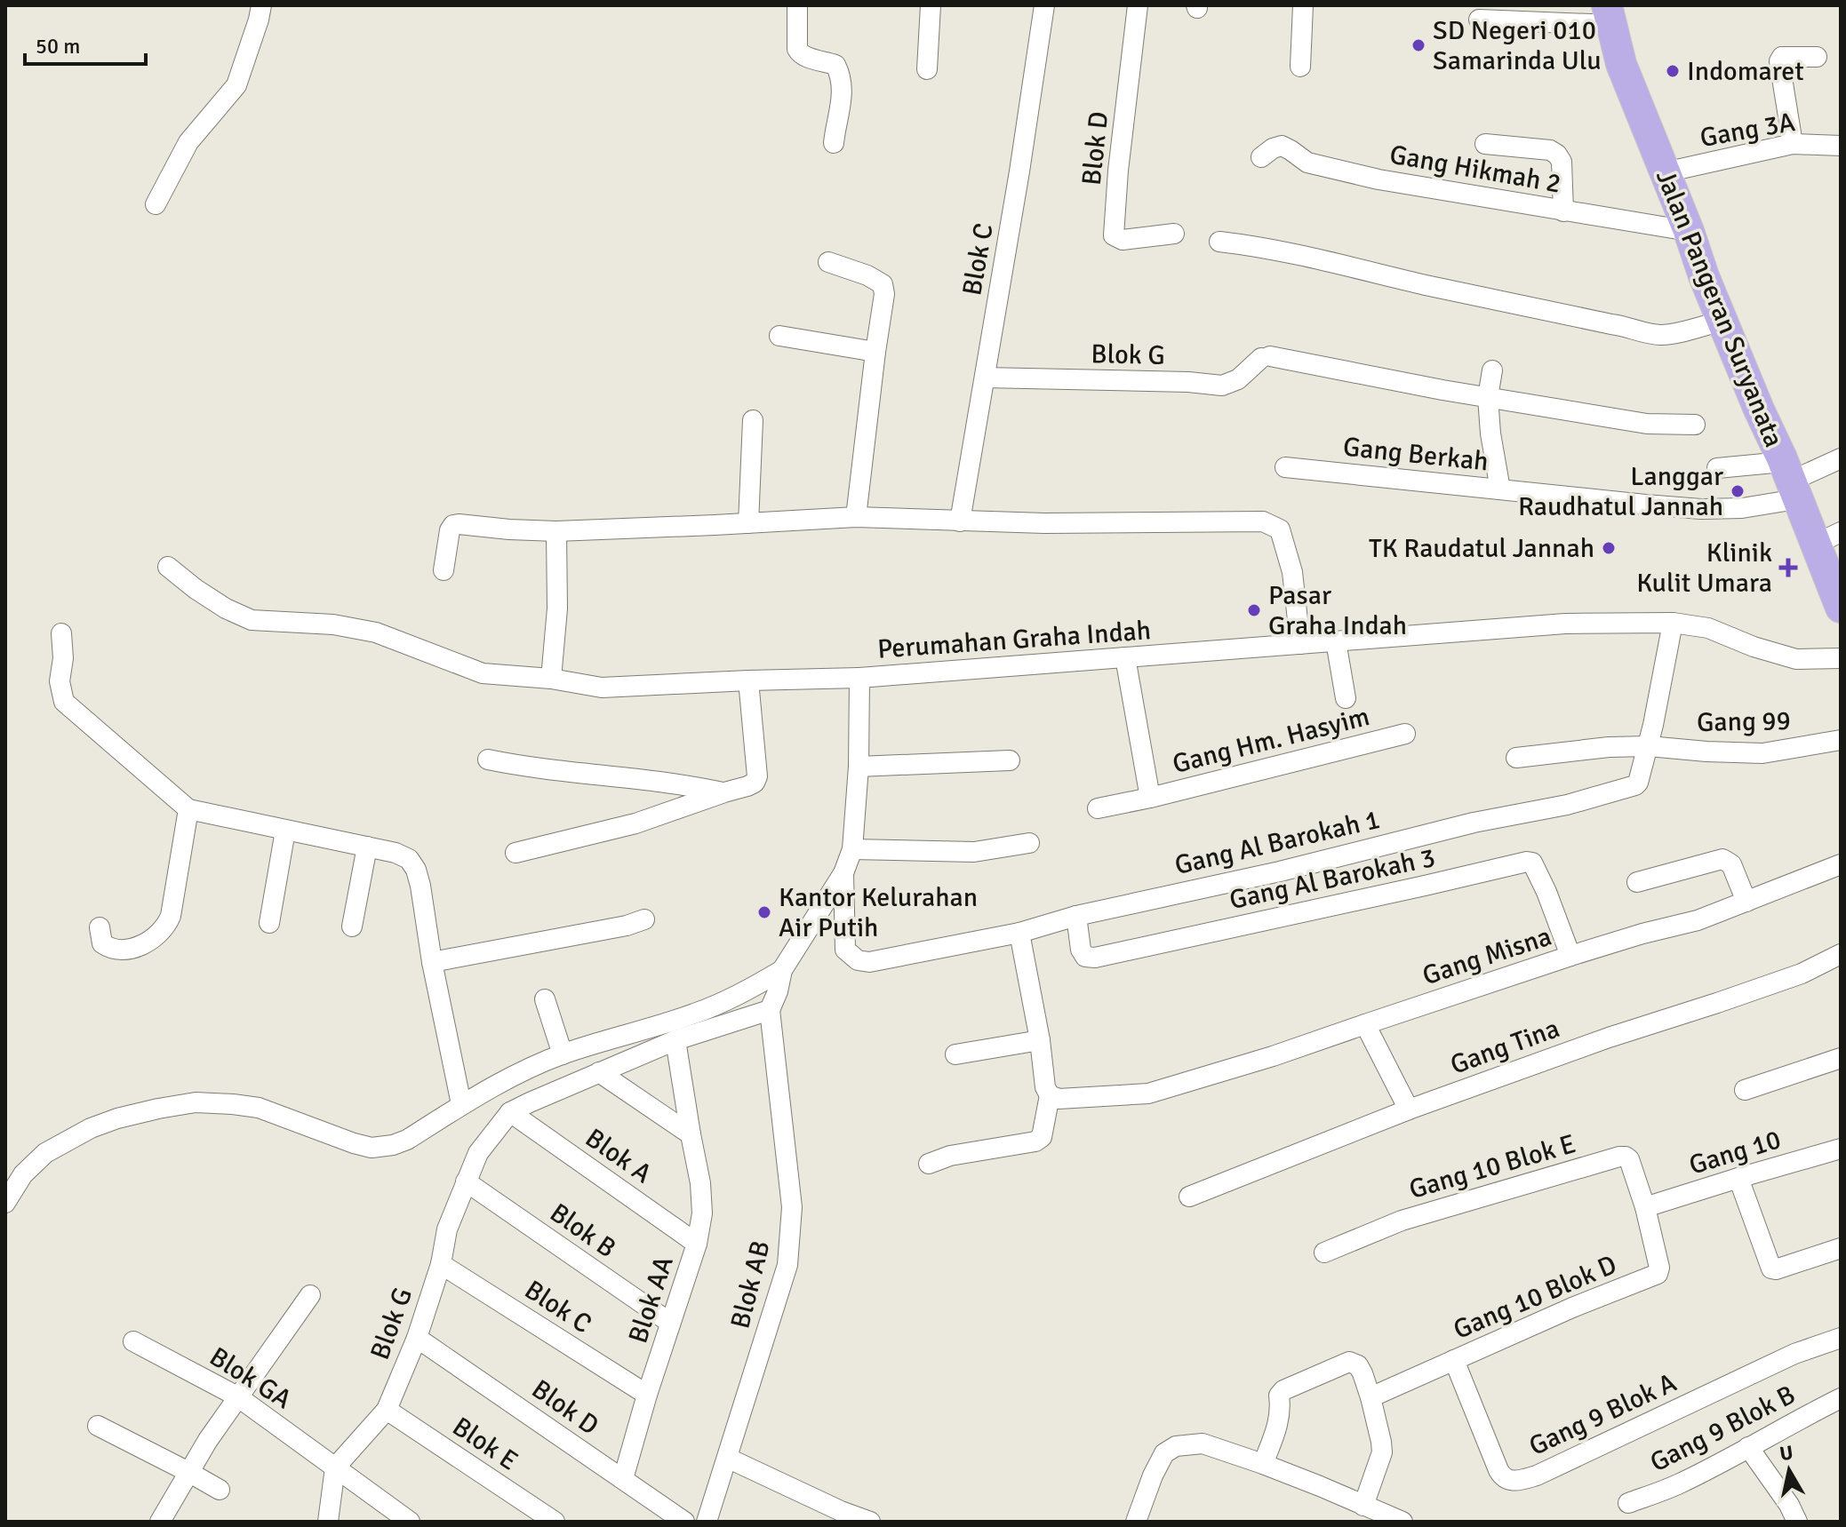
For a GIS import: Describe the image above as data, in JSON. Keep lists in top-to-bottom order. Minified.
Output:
{"streets":{"main road":["Jalan Pangeran Suryanata"],"street":["Gang 3A","Blok D","Gang Hikmah 2","Blok C","Blok G","Gang Berkah","Perumahan Graha Indah","Gang 99","Gang Hm. Hasyim","Gang Al Barokah 1","Gang Al Barokah 3","Gang Misna","Gang Tina","Gang 10","Blok A","Gang 10 Blok E","Blok B","Blok AB","Gang 10 Blok D","Blok AA","Blok GA","Gang 9 Blok A","Gang 9 Blok B","Blok E"]},"crossings":[["Gang 3A","Jalan Pangeran Suryanata"],["Blok D","Blok G"],["Blok D","Blok AA"],["Gang Hikmah 2","Jalan Pangeran Suryanata"],["Blok C","Blok G"],["Blok C","Blok AA"],["Jalan Pangeran Suryanata","Gang Berkah"],["Blok G","Blok B"],["Blok G","Blok GA"],["Blok G","Blok E"],["Perumahan Graha Indah","Gang Hm. Hasyim"],["Perumahan Graha Indah","Gang Al Barokah 1"],["Perumahan Graha Indah","Blok AB"],["Gang 99","Gang Al Barokah 1"],["Gang Al Barokah 1","Gang Al Barokah 3"],["Gang Al Barokah 3","Gang Misna"],["Gang 10","Gang 10 Blok E"],["Gang 10","Gang 10 Blok D"],["Blok A","Blok AA"],["Gang 10 Blok E","Gang 10 Blok D"],["Blok B","Blok AA"],["Gang 10 Blok D","Gang 9 Blok A"]],"places":{"other":["SD Negeri 010 Samarinda Ulu","Indomaret","Langgar Raudhatul Jannah","TK Raudatul Jannah","Pasar Graha Indah","Kantor Kelurahan Air Putih"],"health":["Klinik Kulit Umara"]},"scale_bar":"50 m","north":"top"}
